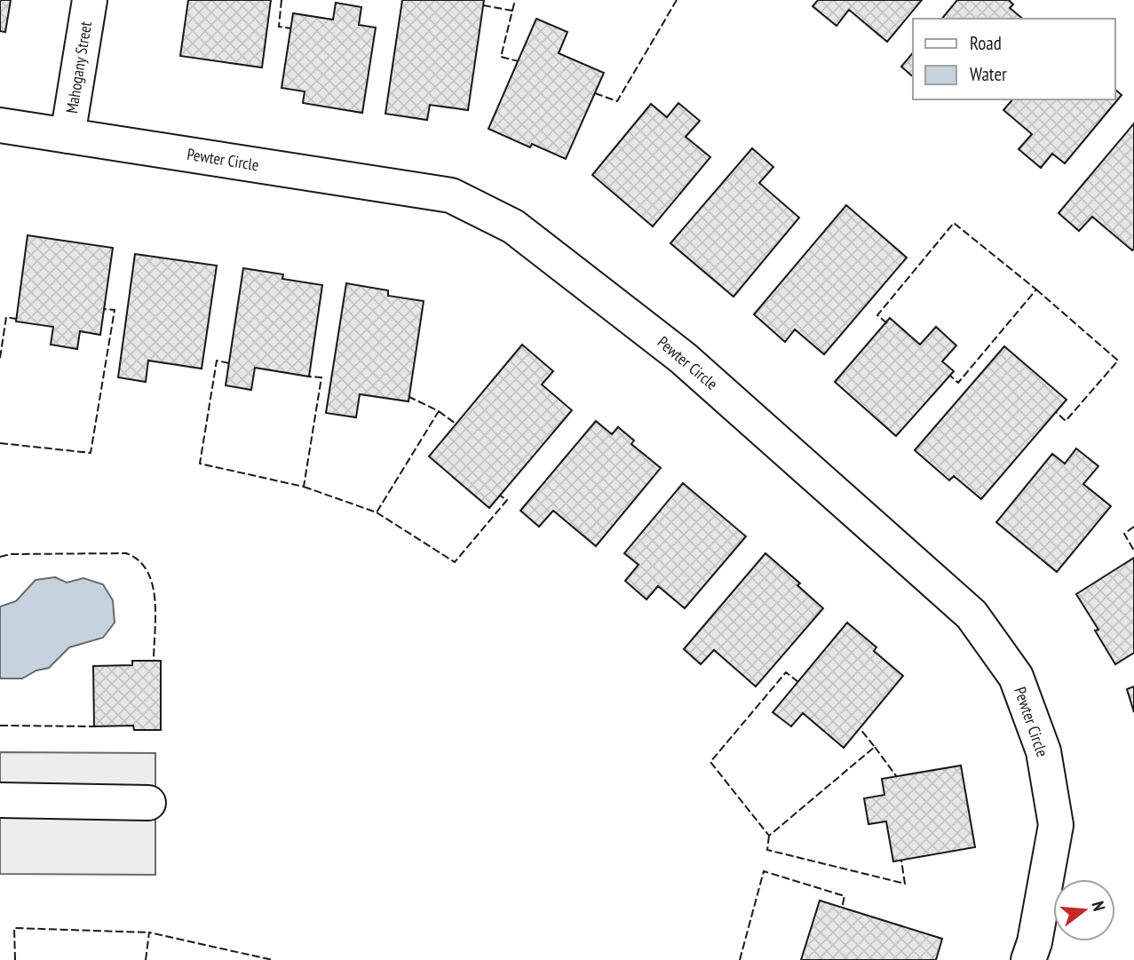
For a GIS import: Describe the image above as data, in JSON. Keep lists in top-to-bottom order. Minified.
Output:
{"streets":{"street":["Mahogany Street","Pewter Circle"]},"crossings":[["Mahogany Street","Pewter Circle"]],"legend":["Road","Water"],"north":"right"}
